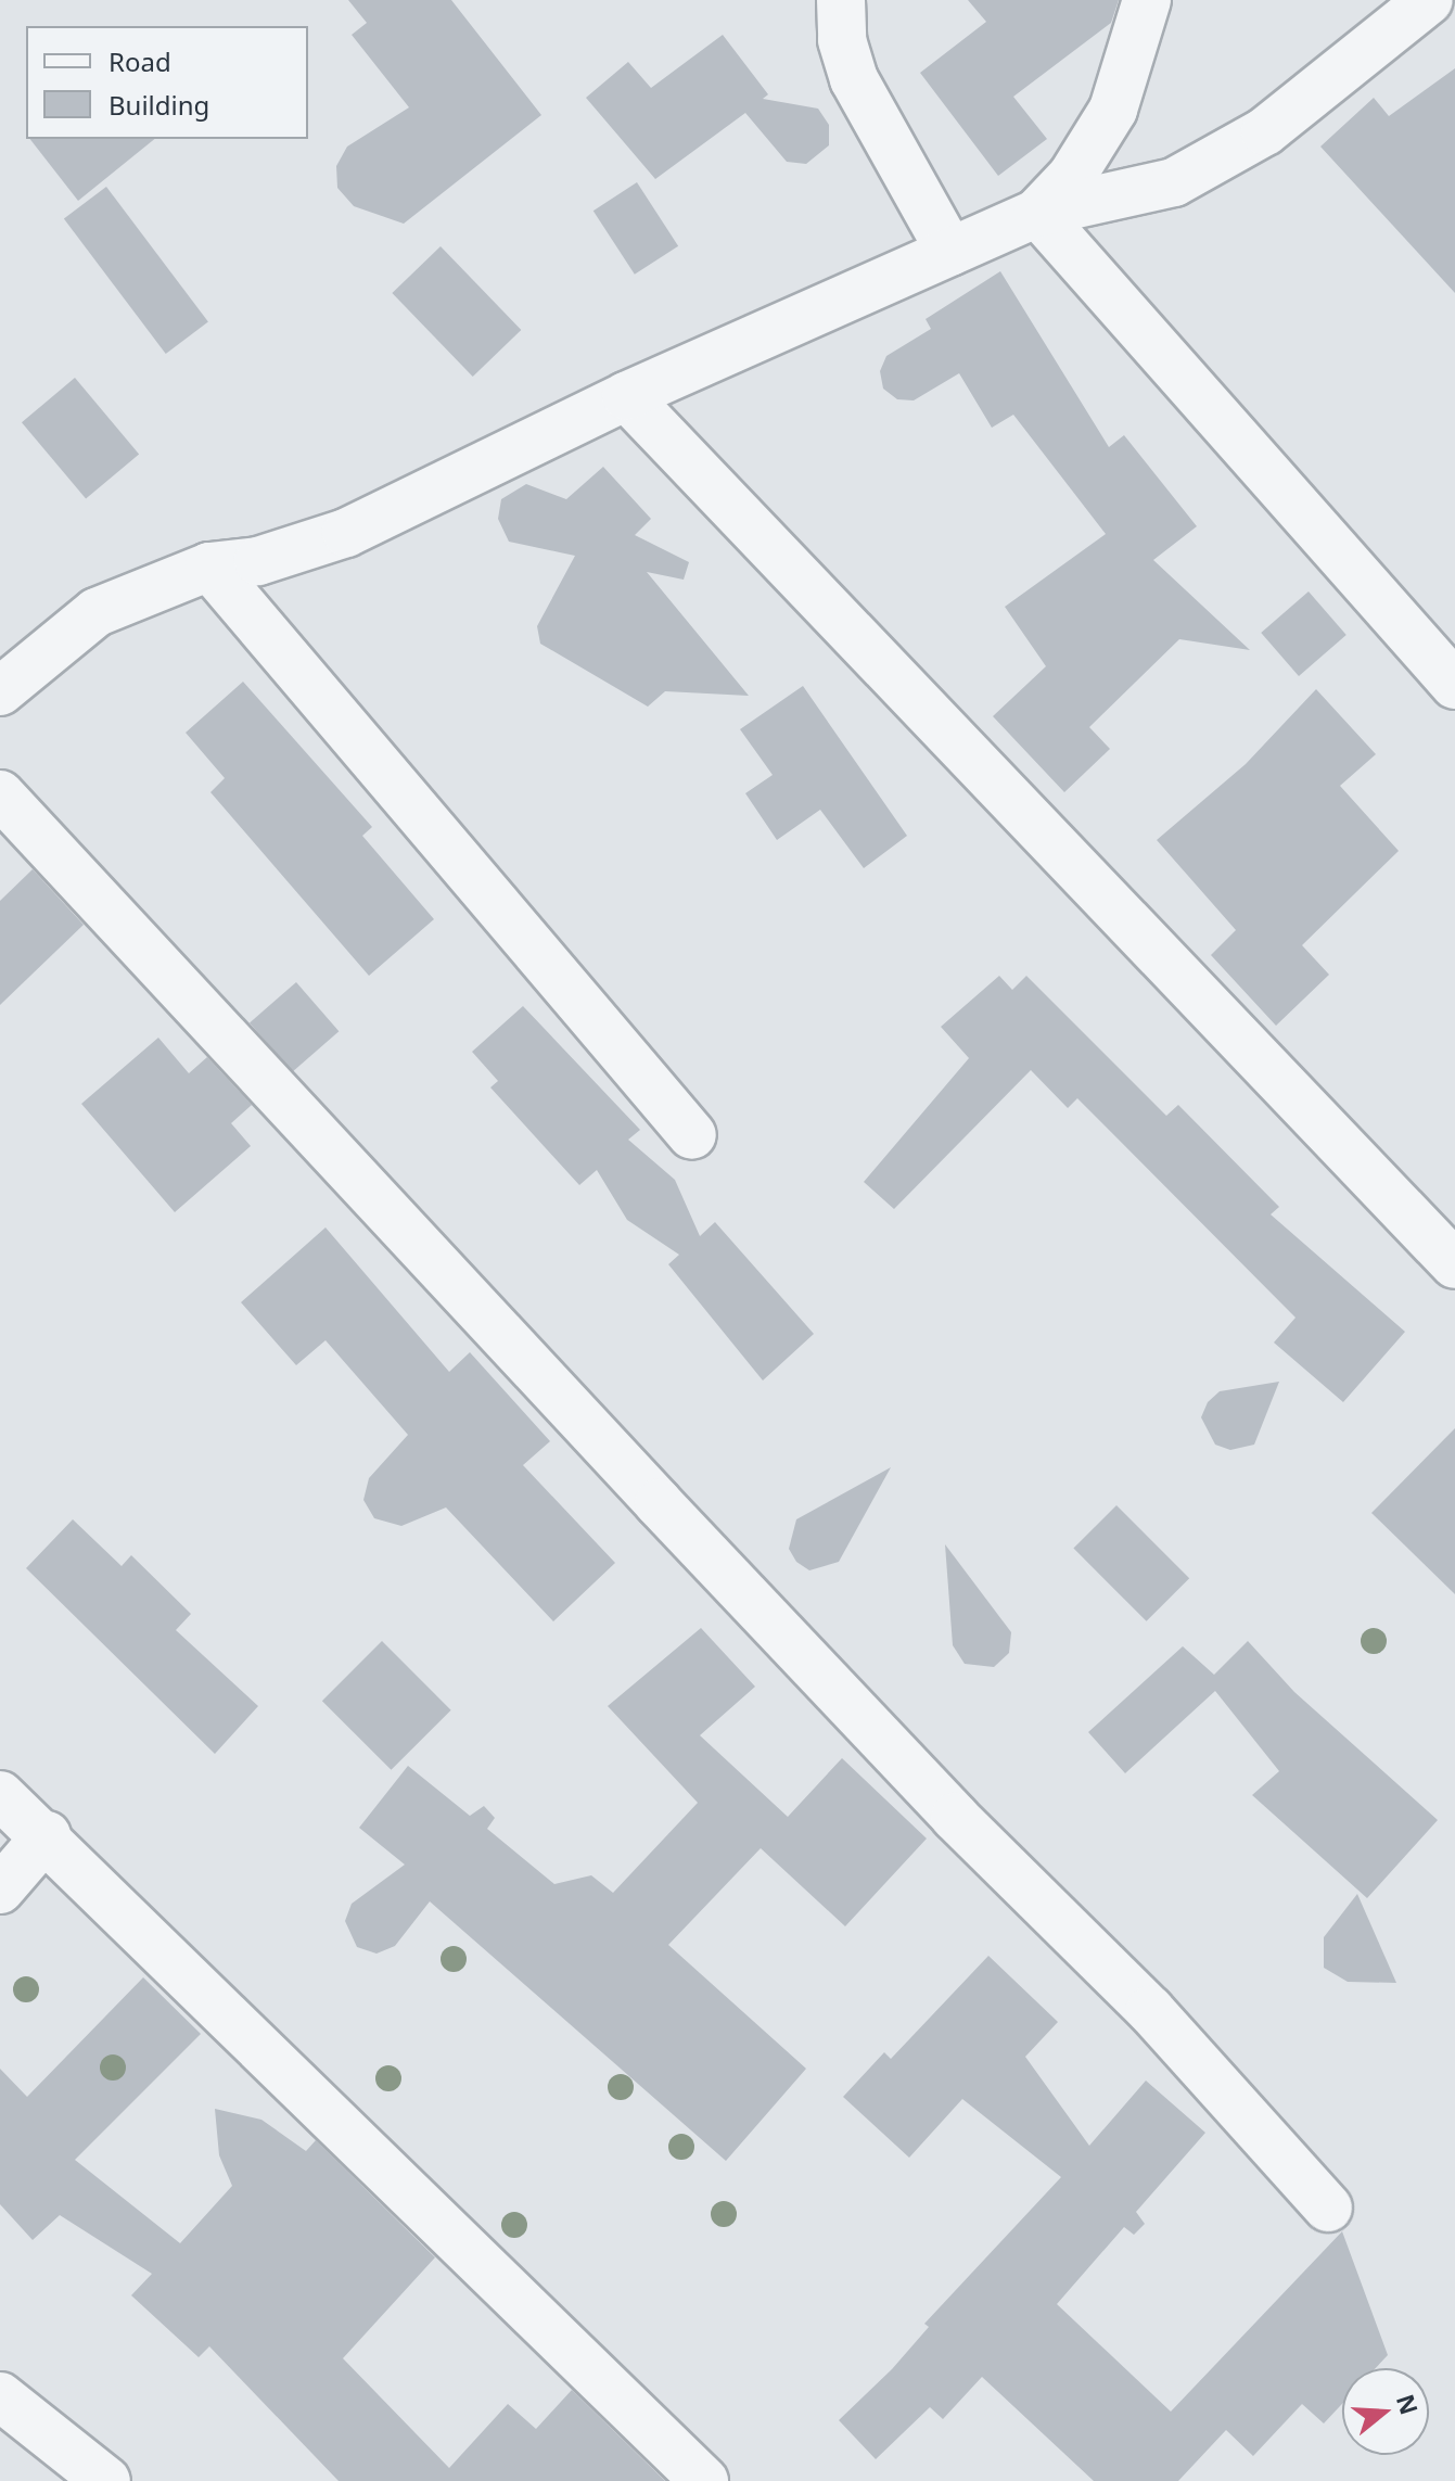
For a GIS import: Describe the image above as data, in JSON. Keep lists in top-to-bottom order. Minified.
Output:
{"legend":["Road","Building"],"north":"right"}
